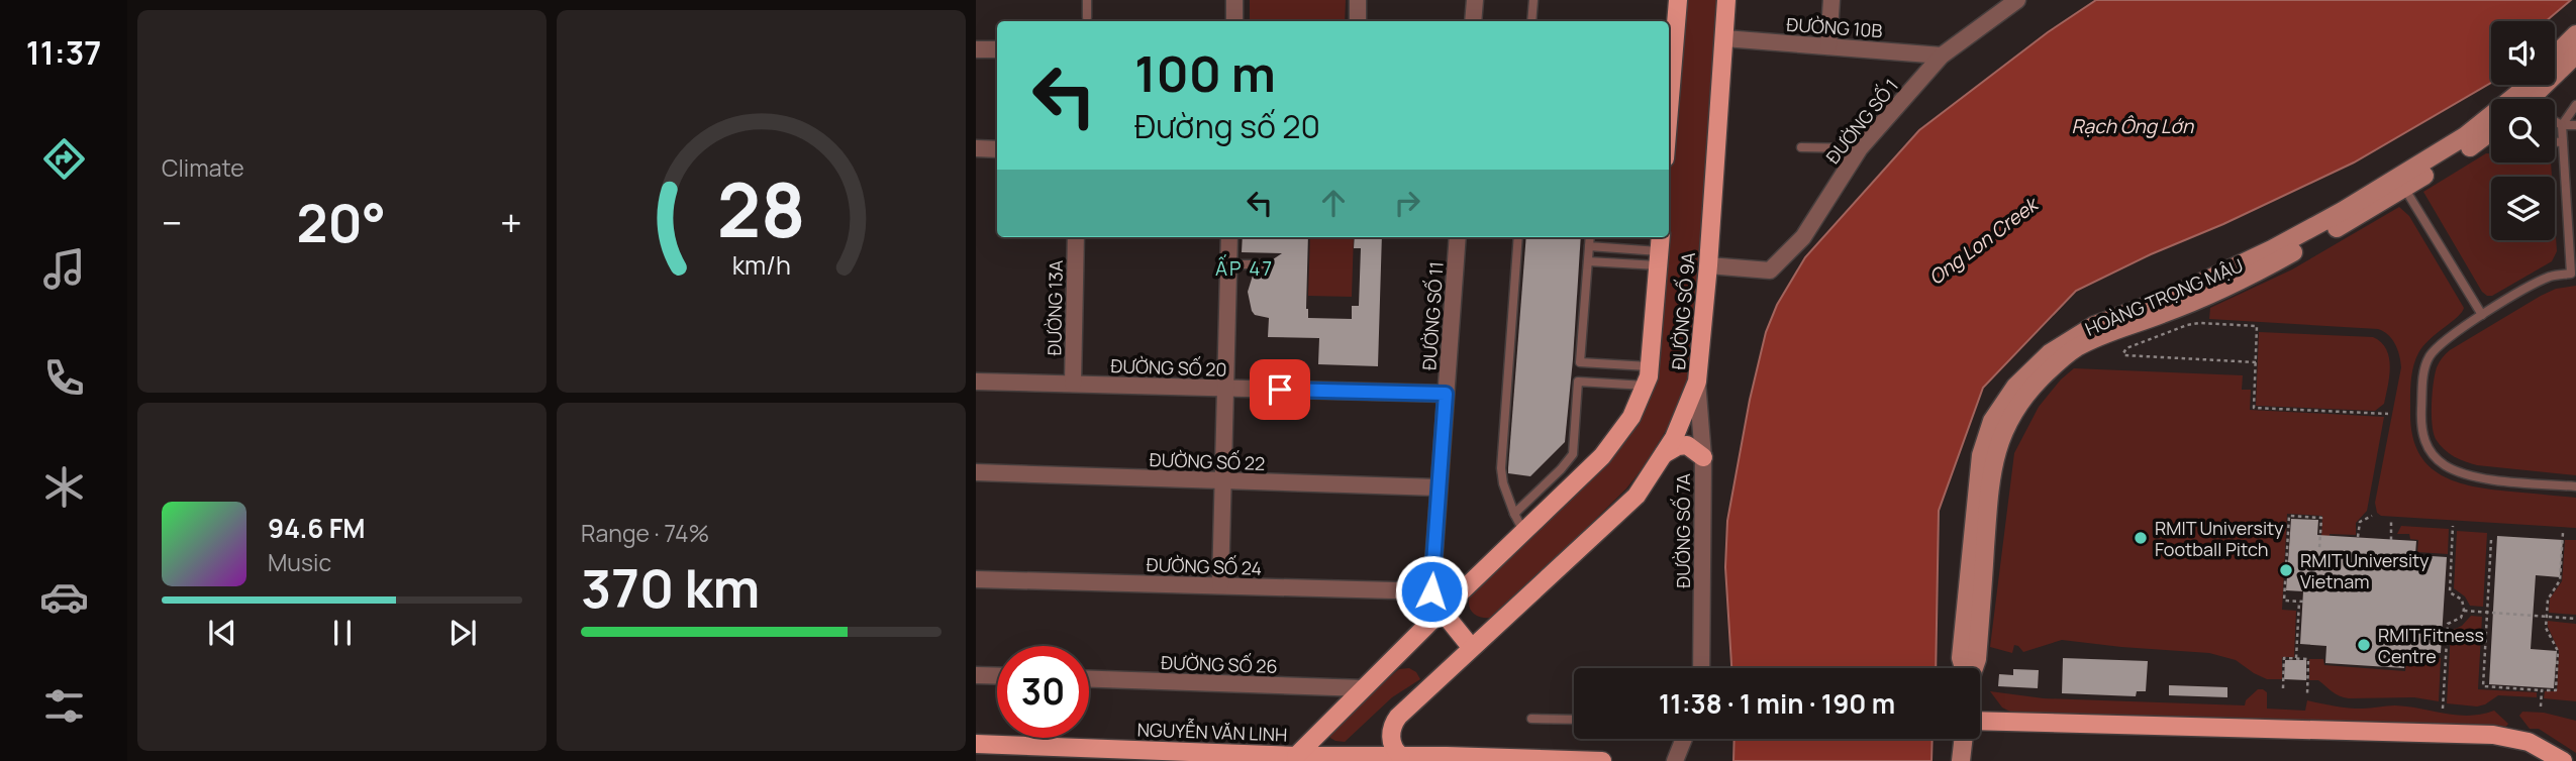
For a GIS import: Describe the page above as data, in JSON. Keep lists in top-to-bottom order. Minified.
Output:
{"streets":{"main road":["HOÀNG TRỌNG MẬU","ĐƯỜNG SỐ 9A","NGUYỄN VĂN LINH"],"street":["ĐƯỜNG 10B","ĐƯỜNG SỐ 1","ĐƯỜNG 13A","ĐƯỜNG SỐ 11","ĐƯỜNG SỐ 20","ĐƯỜNG SỐ 22","ĐƯỜNG SỐ 7A","ĐƯỜNG SỐ 24","ĐƯỜNG SỐ 26"]},"crossings":[["ĐƯỜNG 10B","ĐƯỜNG SỐ 1"],["ĐƯỜNG 10B","ĐƯỜNG SỐ 9A"],["ĐƯỜNG SỐ 1","ĐƯỜNG SỐ 9A"],["ĐƯỜNG 13A","ĐƯỜNG SỐ 20"],["ĐƯỜNG SỐ 9A","ĐƯỜNG SỐ 11"],["ĐƯỜNG SỐ 9A","ĐƯỜNG SỐ 7A"],["ĐƯỜNG SỐ 9A","ĐƯỜNG SỐ 26"],["ĐƯỜNG SỐ 9A","NGUYỄN VĂN LINH"],["ĐƯỜNG SỐ 11","ĐƯỜNG SỐ 20"],["ĐƯỜNG SỐ 11","ĐƯỜNG SỐ 22"],["ĐƯỜNG SỐ 11","ĐƯỜNG SỐ 24"]],"districts":["ẤP 47"],"water":["Rạch Ông Lớn","Ong Lon Creek"],"places":["RMIT University Football Pitch","RMIT University Vietnam","RMIT Fitness Centre"],"page":{"tabs":"11:37","tile":["Climate",["Range · 74%","370 km"]],"turn":["100 m","Đường số 20"],"heat":["−","20°","+"],"song":["94.6 FM","Music"],"limit":"30","trip":"11:38 · 1 min · 190 m","gauge":["28","km/h"]}}
